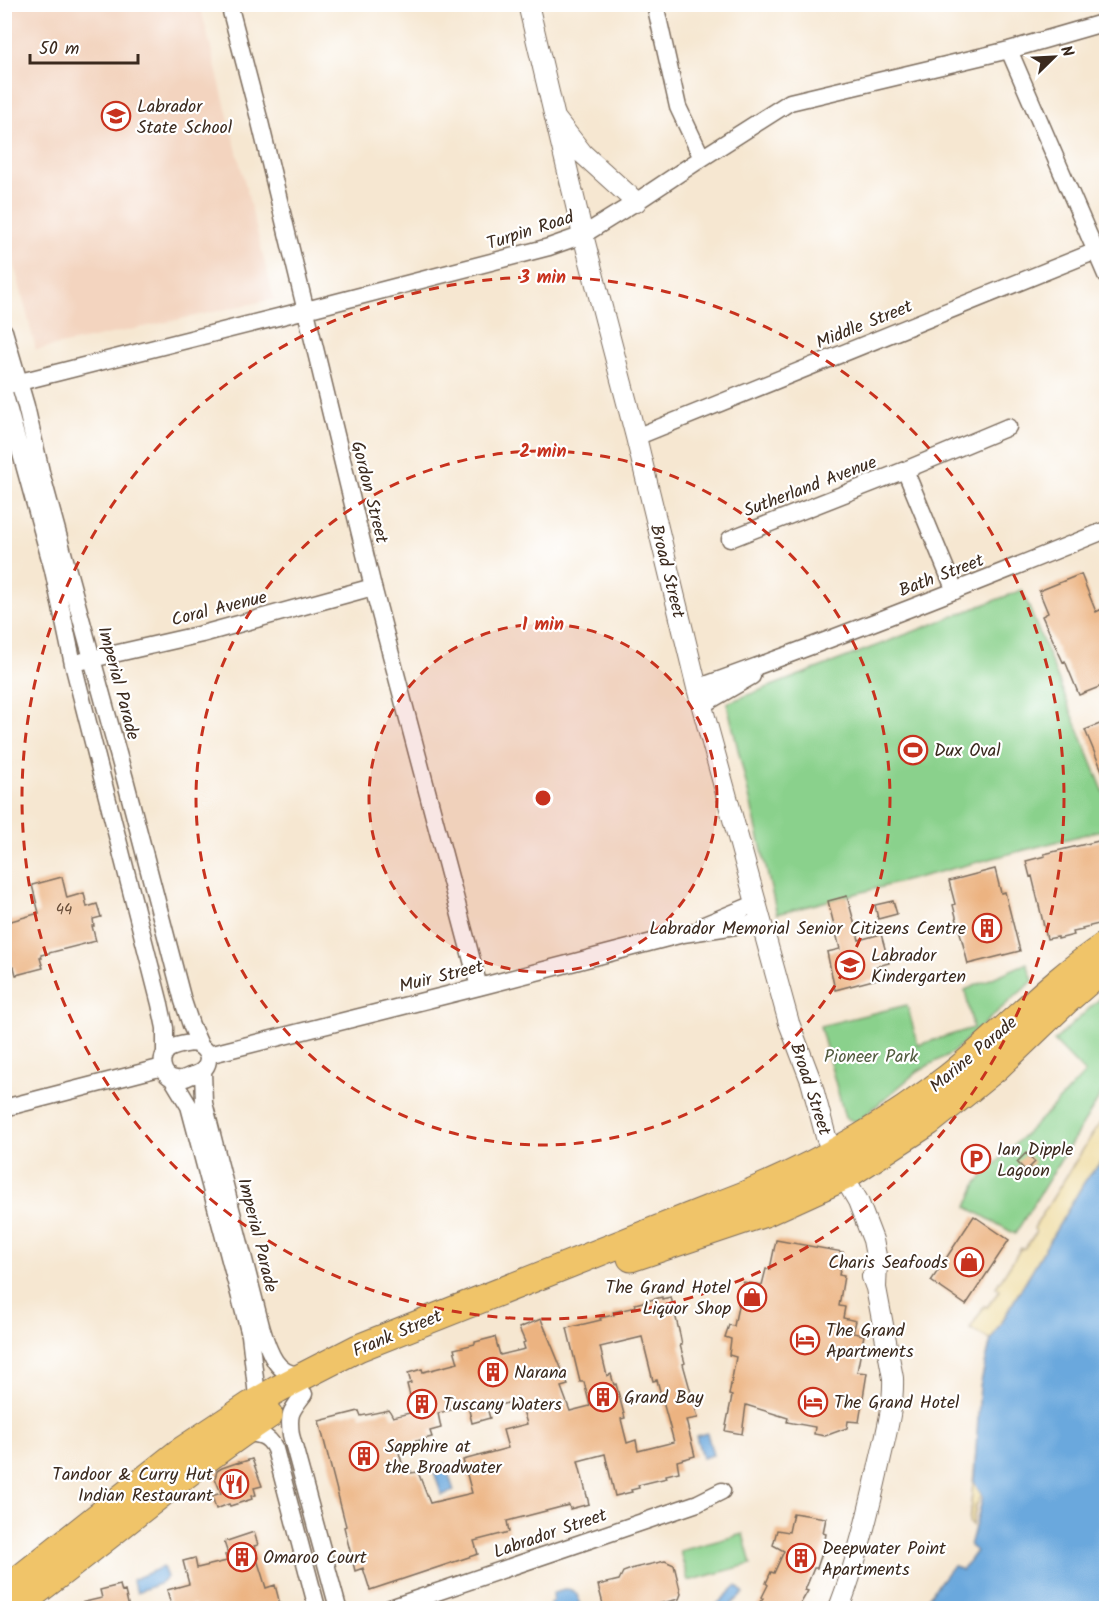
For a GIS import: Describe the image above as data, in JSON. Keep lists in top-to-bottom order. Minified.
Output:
{"streets":{"highway":["Marine Parade","Frank Street"],"street":["Turpin Road","Middle Street","Sutherland Avenue","Gordon Street","Broad Street","Bath Street","Coral Avenue","Imperial Parade","Muir Street","Labrador Street"]},"crossings":[["Turpin Road","Gordon Street"],["Turpin Road","Broad Street"],["Turpin Road","Imperial Parade"],["Middle Street","Broad Street"],["Sutherland Avenue","Bath Street"],["Gordon Street","Coral Avenue"],["Gordon Street","Muir Street"],["Broad Street","Bath Street"],["Broad Street","Muir Street"],["Broad Street","Marine Parade"],["Broad Street","Frank Street"],["Coral Avenue","Imperial Parade"],["Imperial Parade","Muir Street"],["Imperial Parade","Frank Street"],["Marine Parade","Frank Street"]],"parks":["Pioneer Park"],"places":{"school or university":["Labrador State School","Labrador Kindergarten"],"sports":["Dux Oval"],"building":["Labrador Memorial Senior Citizens Centre","Narana","Grand Bay","Tuscany Waters","Sapphire at the Broadwater","Omaroo Court","Deepwater Point Apartments"],"parking":["Ian Dipple Lagoon"],"shop":["Charis Seafoods","The Grand Hotel Liquor Shop"],"hotel":["The Grand Apartments","The Grand Hotel"],"restaurant":["Tandoor & Curry Hut Indian Restaurant"]},"house_numbers":["44"],"scale_bar":"50 m","north":"top right","rings":["3 min","2 min","1 min"]}
